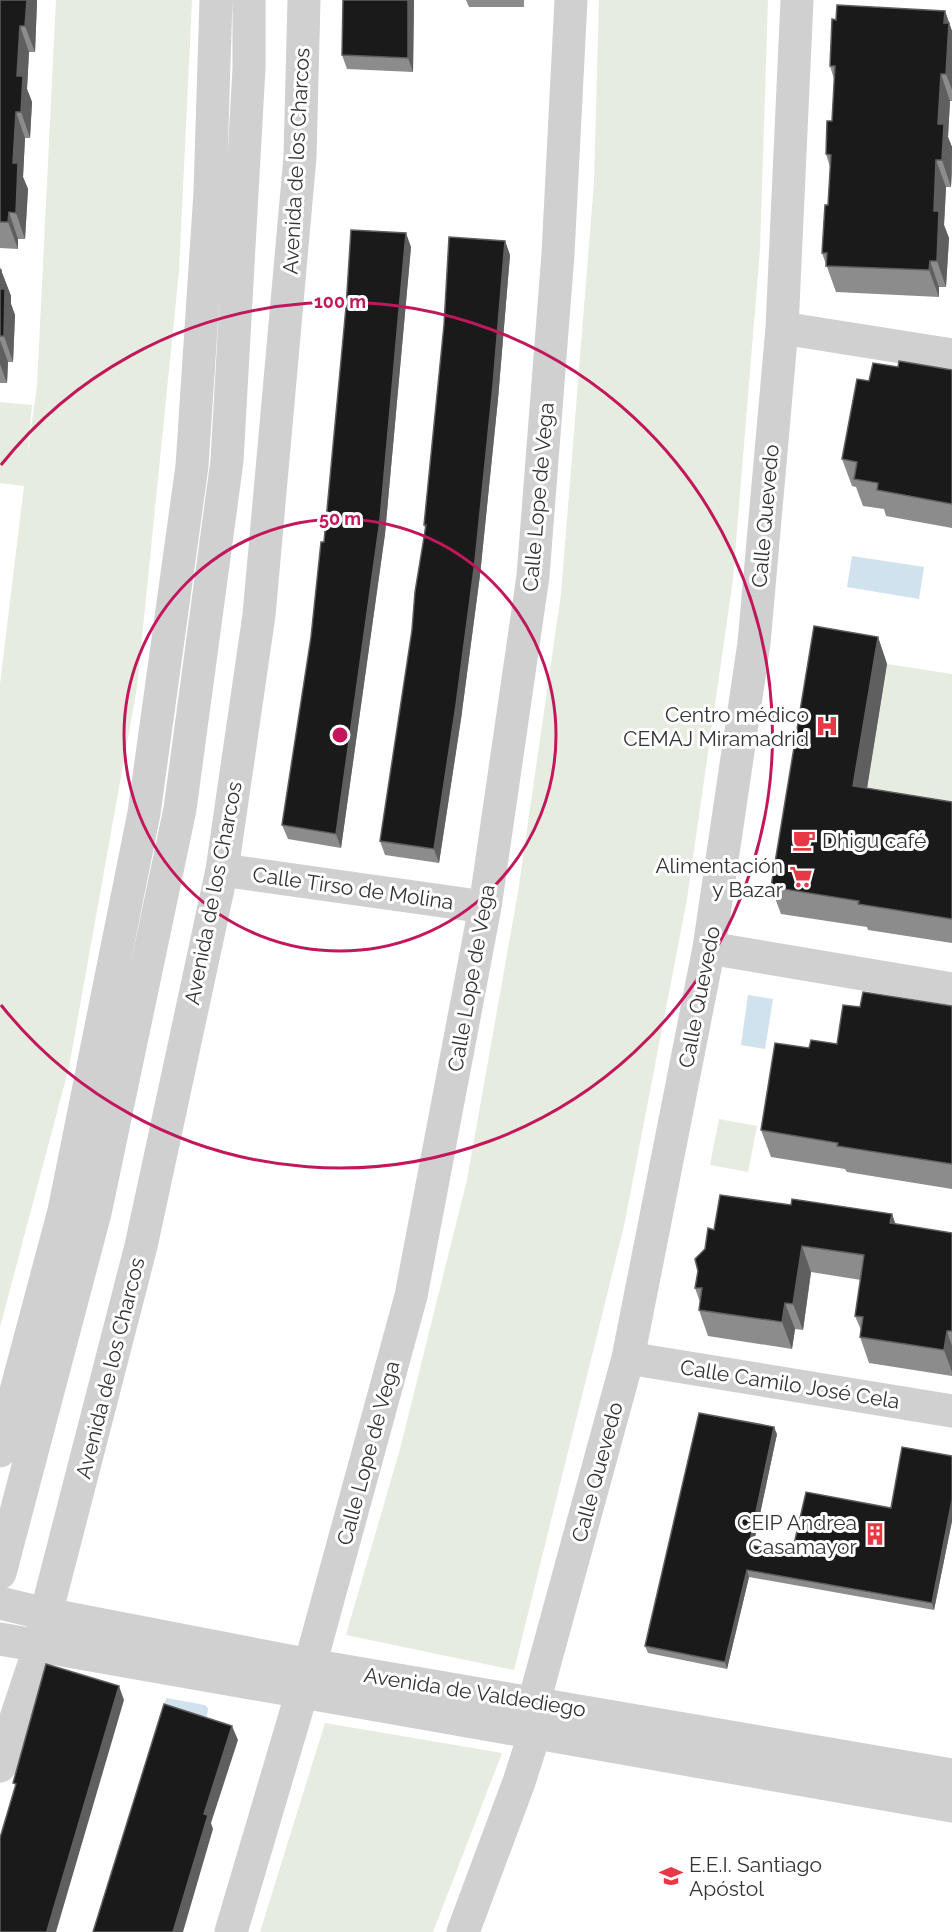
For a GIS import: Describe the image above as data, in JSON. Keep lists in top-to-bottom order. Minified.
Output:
{"streets":{"street":["Avenida de los Charcos","Calle Lope de Vega","Calle Quevedo","Calle Tirso de Molina","Calle Camilo José Cela","Avenida de Valdediego"]},"crossings":[["Avenida de los Charcos","Calle Tirso de Molina"],["Avenida de los Charcos","Avenida de Valdediego"],["Calle Lope de Vega","Calle Tirso de Molina"],["Calle Lope de Vega","Avenida de Valdediego"],["Calle Quevedo","Calle Camilo José Cela"],["Calle Quevedo","Avenida de Valdediego"]],"places":{"hospital":["Centro médico CEMAJ Miramadrid"],"cafe":["Dhigu café"],"supermarket":["Alimentación y Bazar"],"building":["CEIP Andrea Casamayor"],"school or university":["E.E.I. Santiago Apóstol"]},"rings":["100 m","50 m"]}
